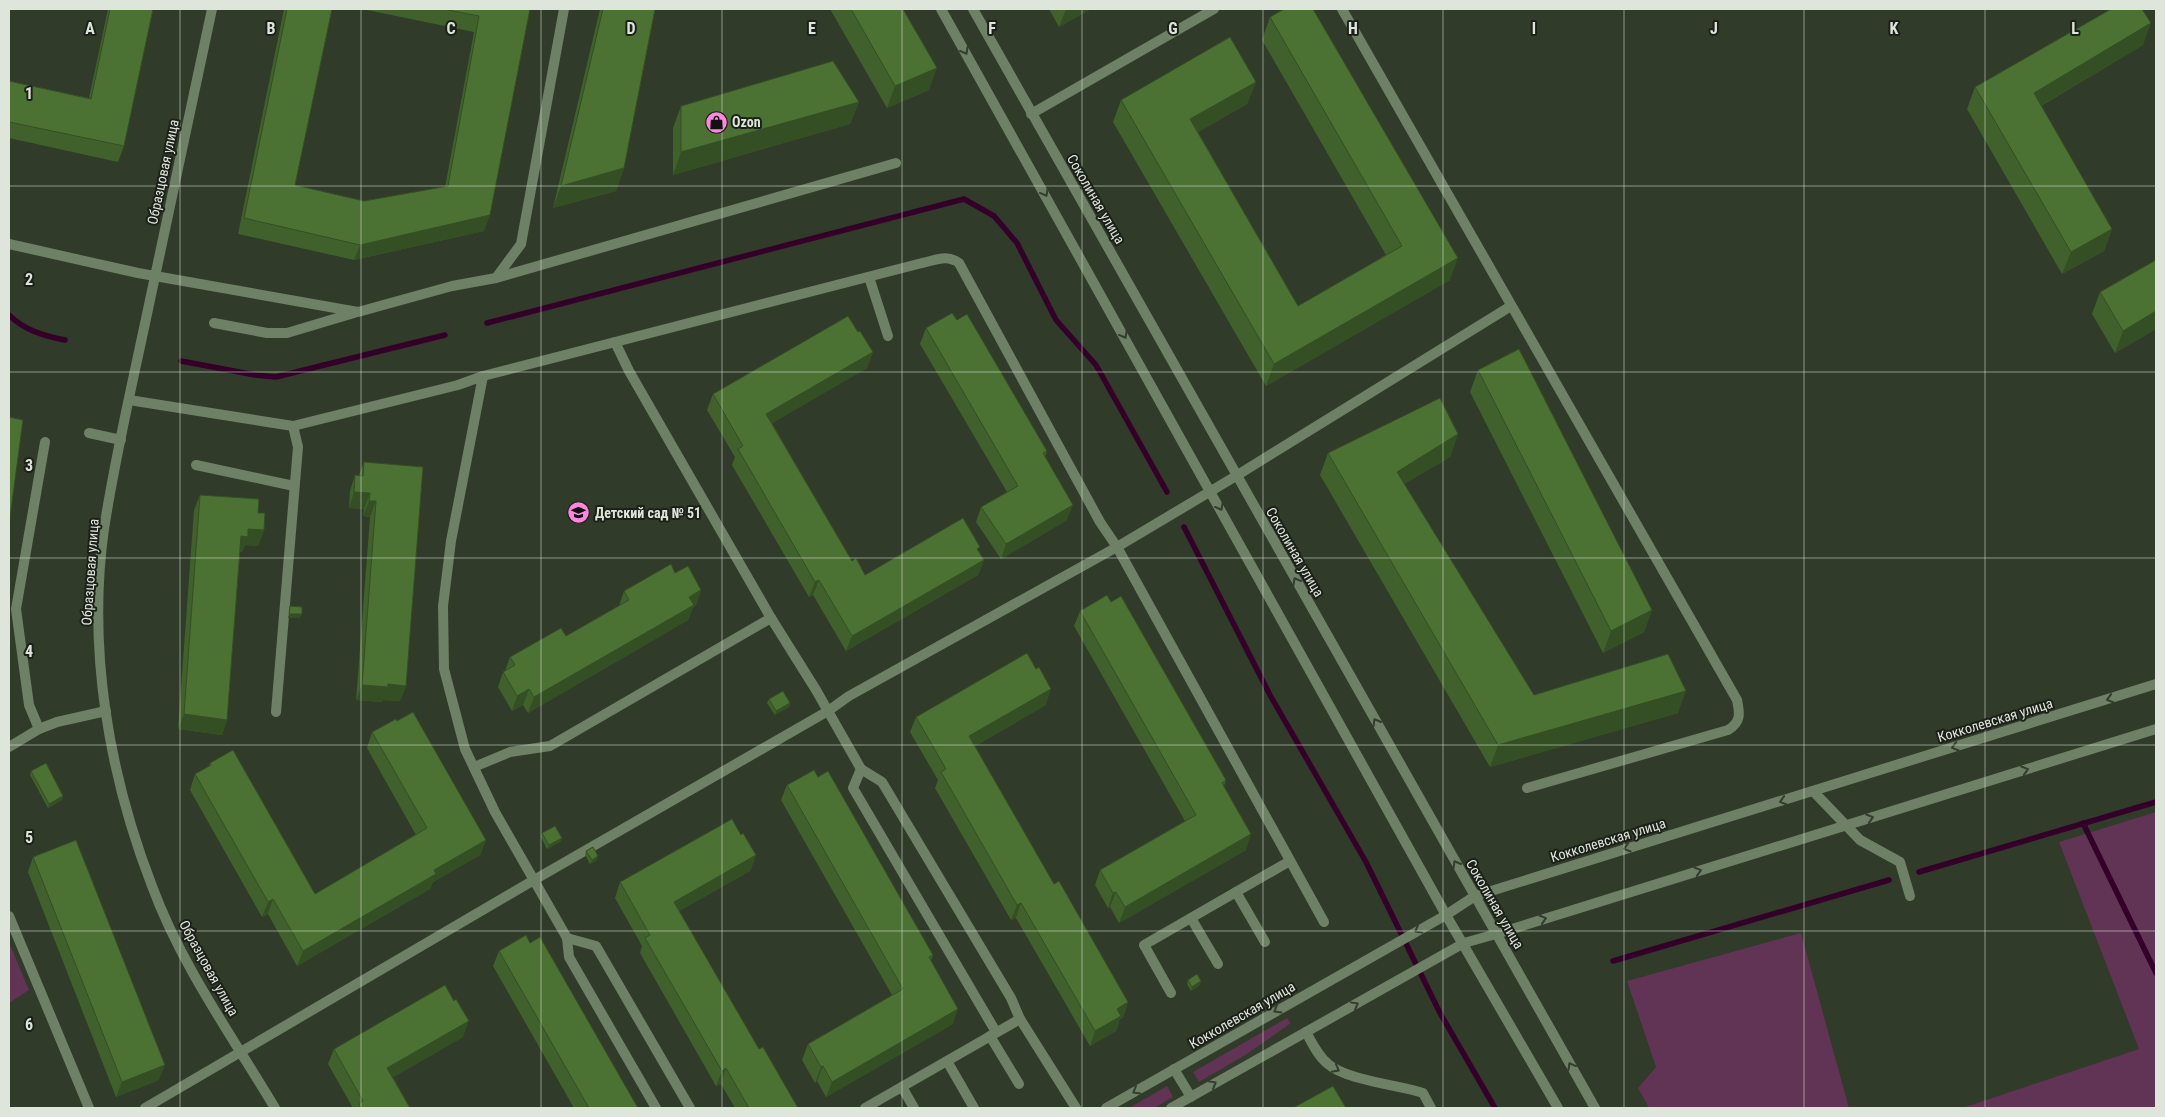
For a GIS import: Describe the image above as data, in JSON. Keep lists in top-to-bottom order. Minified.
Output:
{"streets":{"street":["Образцовая улица","Соколиная улица","Кокколевская улица"]},"crossings":[["Соколиная улица","Кокколевская улица"]],"places":{"shop":["Ozon"],"school or university":["Детский сад № 51"]},"grid":{"columns":["A","B","C","D","E","F","G","H","I","J","K","L"],"rows":["1","2","3","4","5","6"]}}
